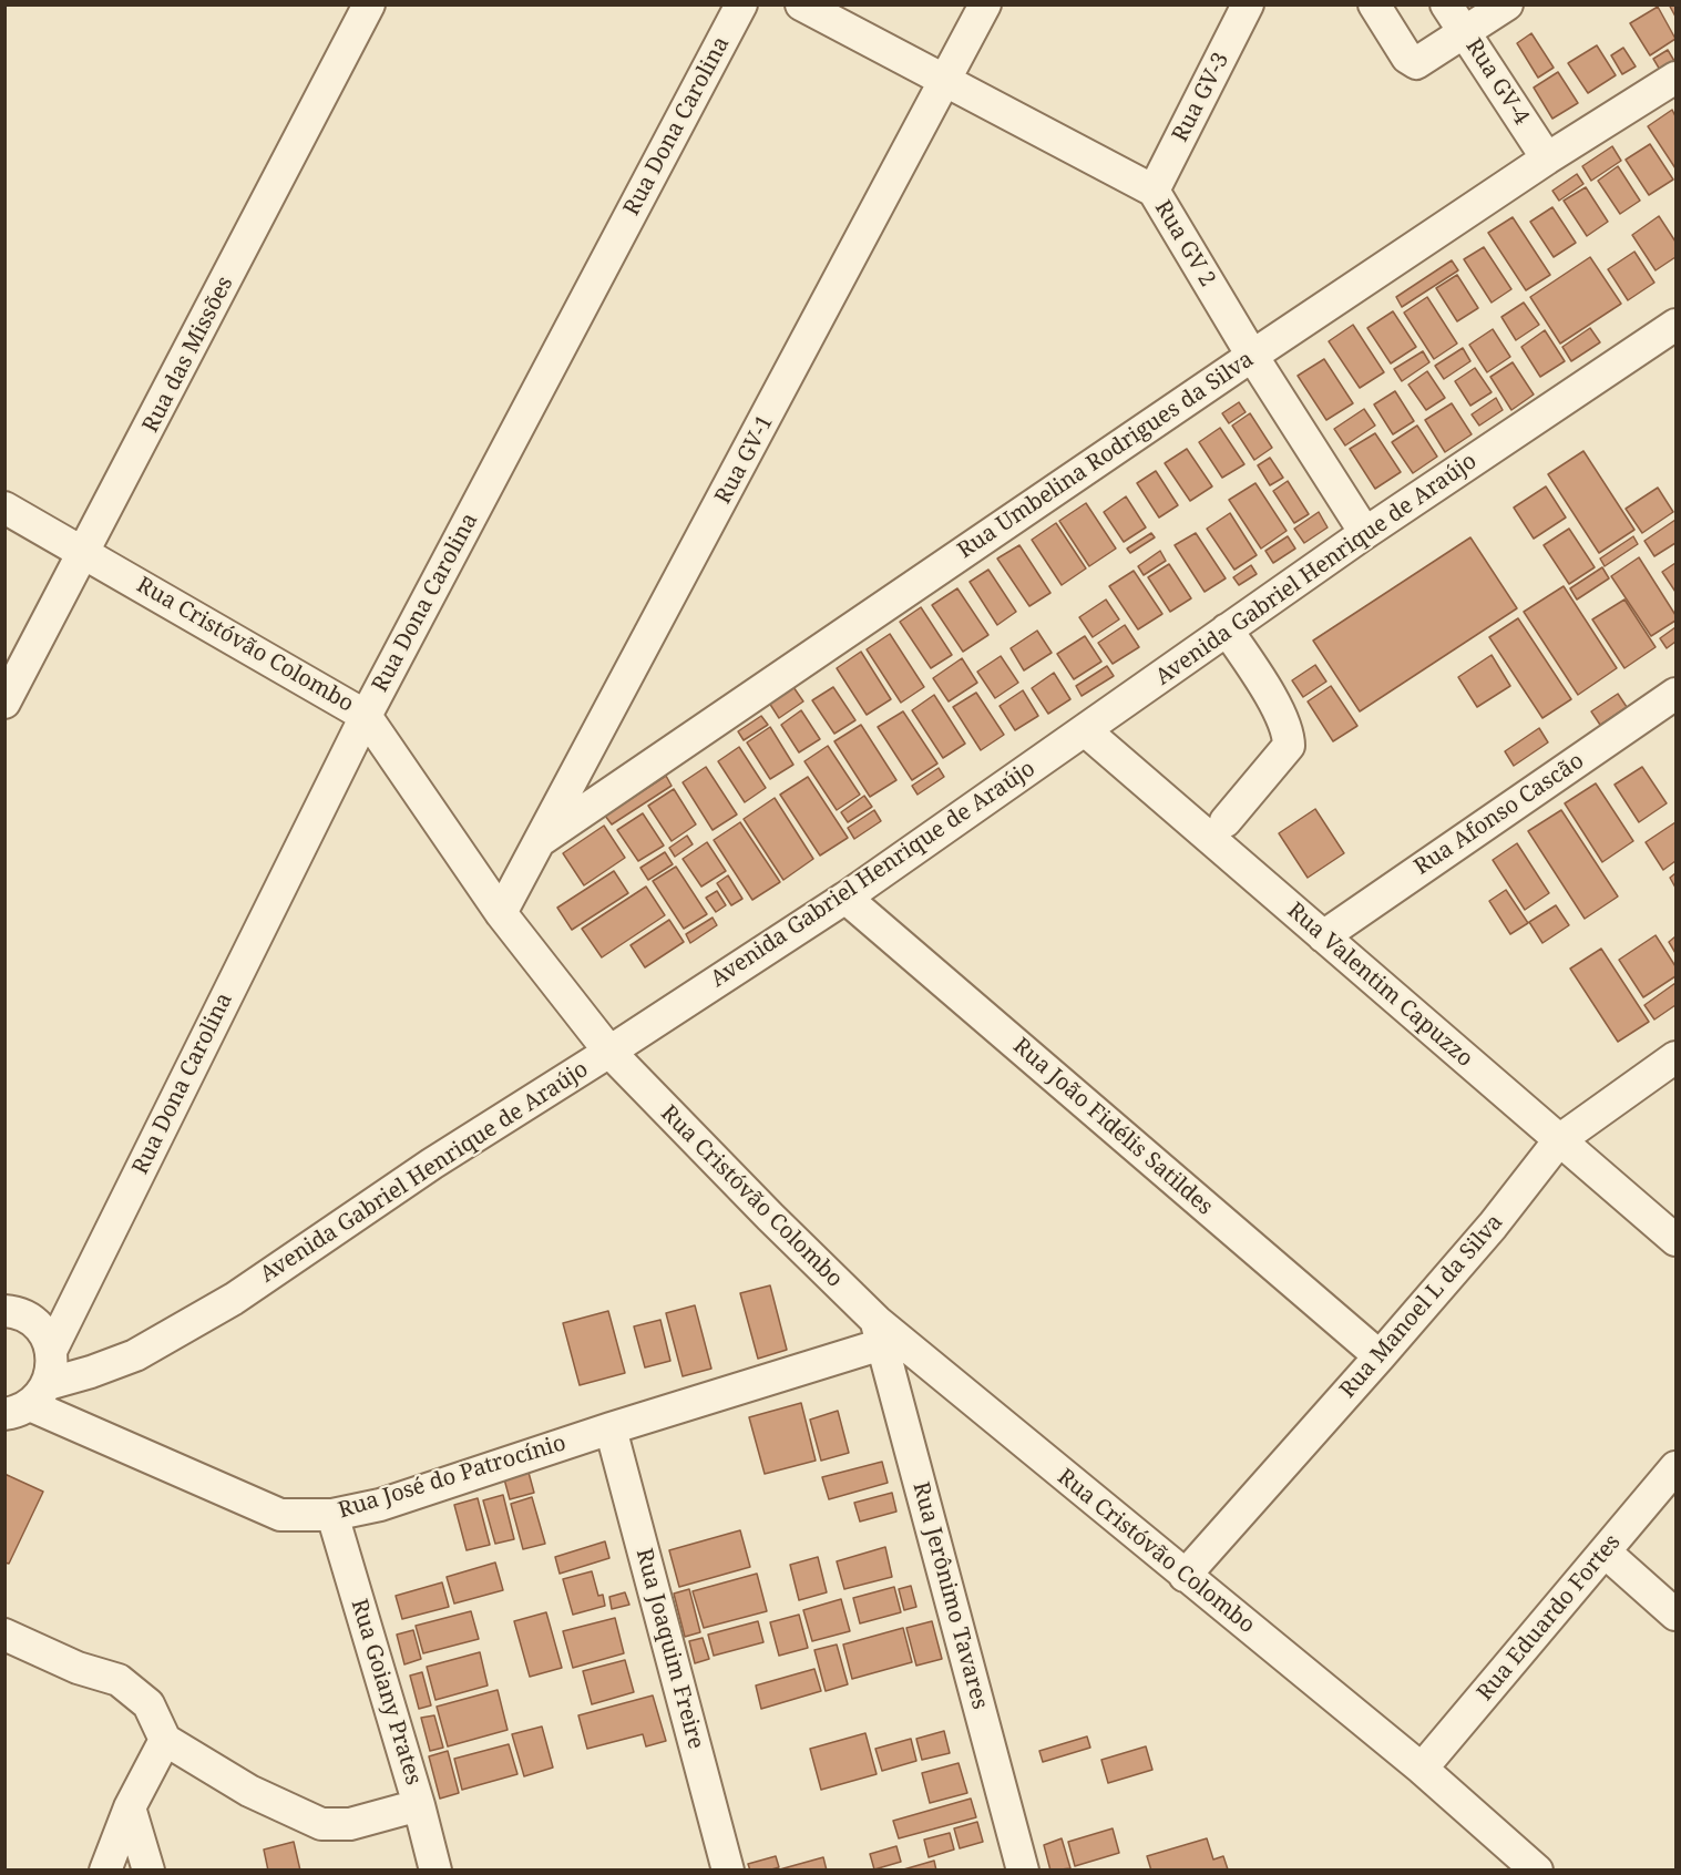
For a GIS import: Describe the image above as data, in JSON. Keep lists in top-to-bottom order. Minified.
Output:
{"streets":{"street":["Rua GV-4","Rua GV-3","Rua Dona Carolina","Rua GV 2","Rua das Missões","Rua Umbelina Rodrigues da Silva","Rua GV-1","Avenida Gabriel Henrique de Araújo","Rua Cristóvão Colombo","Rua Afonso Cascão","Rua Valentim Capuzzo","Rua João Fidélis Satildes","Rua Manoel L da Silva","Rua José do Patrocínio","Rua Jerônimo Tavares","Rua Eduardo Fortes","Rua Joaquim Freire","Rua Goiany Prates"]},"crossings":[["Rua GV-4","Rua Umbelina Rodrigues da Silva"],["Rua GV-3","Rua GV 2"],["Rua Dona Carolina","Rua Cristóvão Colombo"],["Rua GV 2","Rua Umbelina Rodrigues da Silva"],["Rua GV 2","Rua GV-1"],["Rua GV 2","Avenida Gabriel Henrique de Araújo"],["Rua das Missões","Rua Cristóvão Colombo"],["Rua Umbelina Rodrigues da Silva","Rua GV-1"],["Rua GV-1","Rua Cristóvão Colombo"],["Avenida Gabriel Henrique de Araújo","Rua Cristóvão Colombo"],["Avenida Gabriel Henrique de Araújo","Rua Valentim Capuzzo"],["Avenida Gabriel Henrique de Araújo","Rua João Fidélis Satildes"],["Avenida Gabriel Henrique de Araújo","Rua José do Patrocínio"],["Rua Cristóvão Colombo","Rua Manoel L da Silva"],["Rua Cristóvão Colombo","Rua José do Patrocínio"],["Rua Cristóvão Colombo","Rua Jerônimo Tavares"],["Rua Cristóvão Colombo","Rua Eduardo Fortes"],["Rua Afonso Cascão","Rua Valentim Capuzzo"],["Rua Valentim Capuzzo","Rua Manoel L da Silva"],["Rua João Fidélis Satildes","Rua Manoel L da Silva"],["Rua José do Patrocínio","Rua Jerônimo Tavares"],["Rua José do Patrocínio","Rua Joaquim Freire"],["Rua José do Patrocínio","Rua Goiany Prates"]]}
